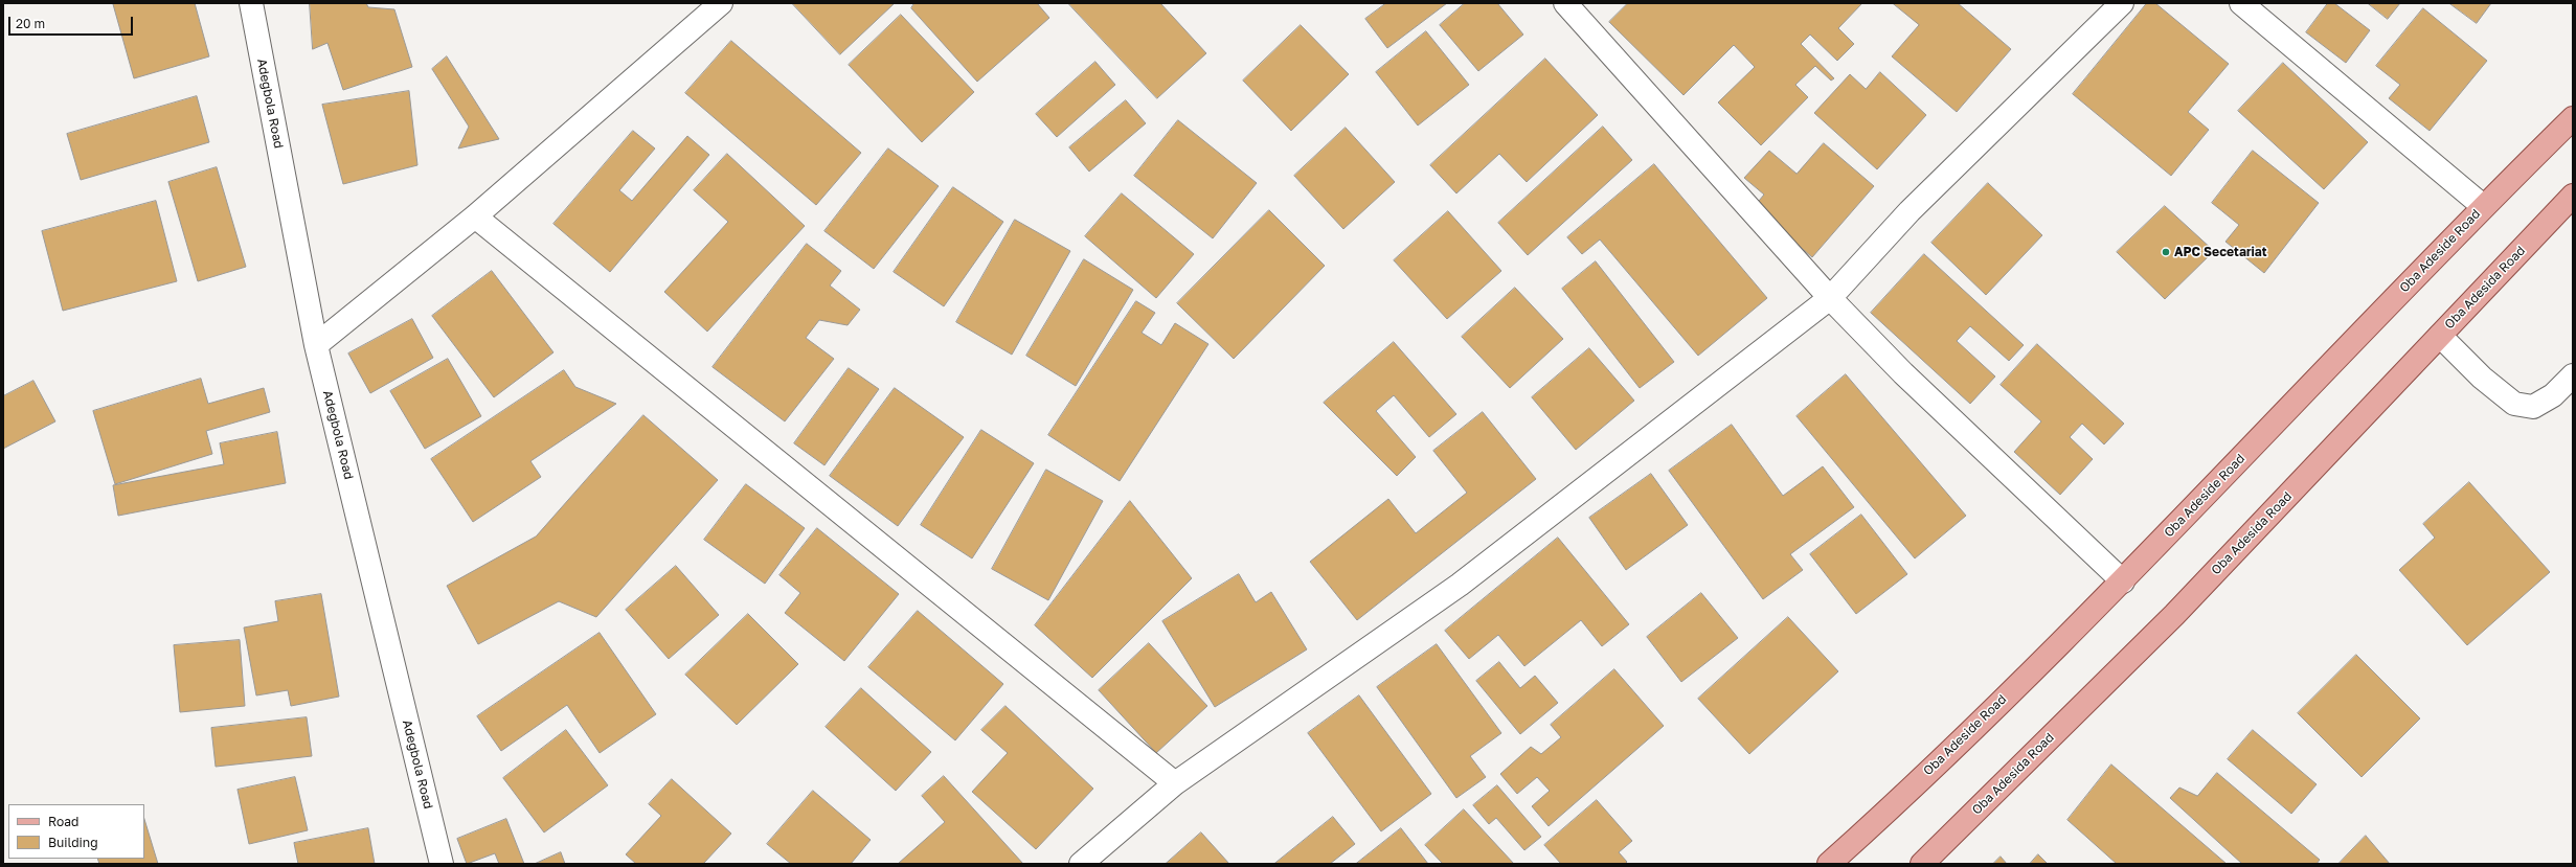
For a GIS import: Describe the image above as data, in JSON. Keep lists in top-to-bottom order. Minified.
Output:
{"streets":{"main road":["Oba Adeside Road","Oba Adesida Road"],"street":["Adegbola Road"]},"places":["APC Secetariat"],"legend":["Road","Building"],"scale_bar":"20 m"}
